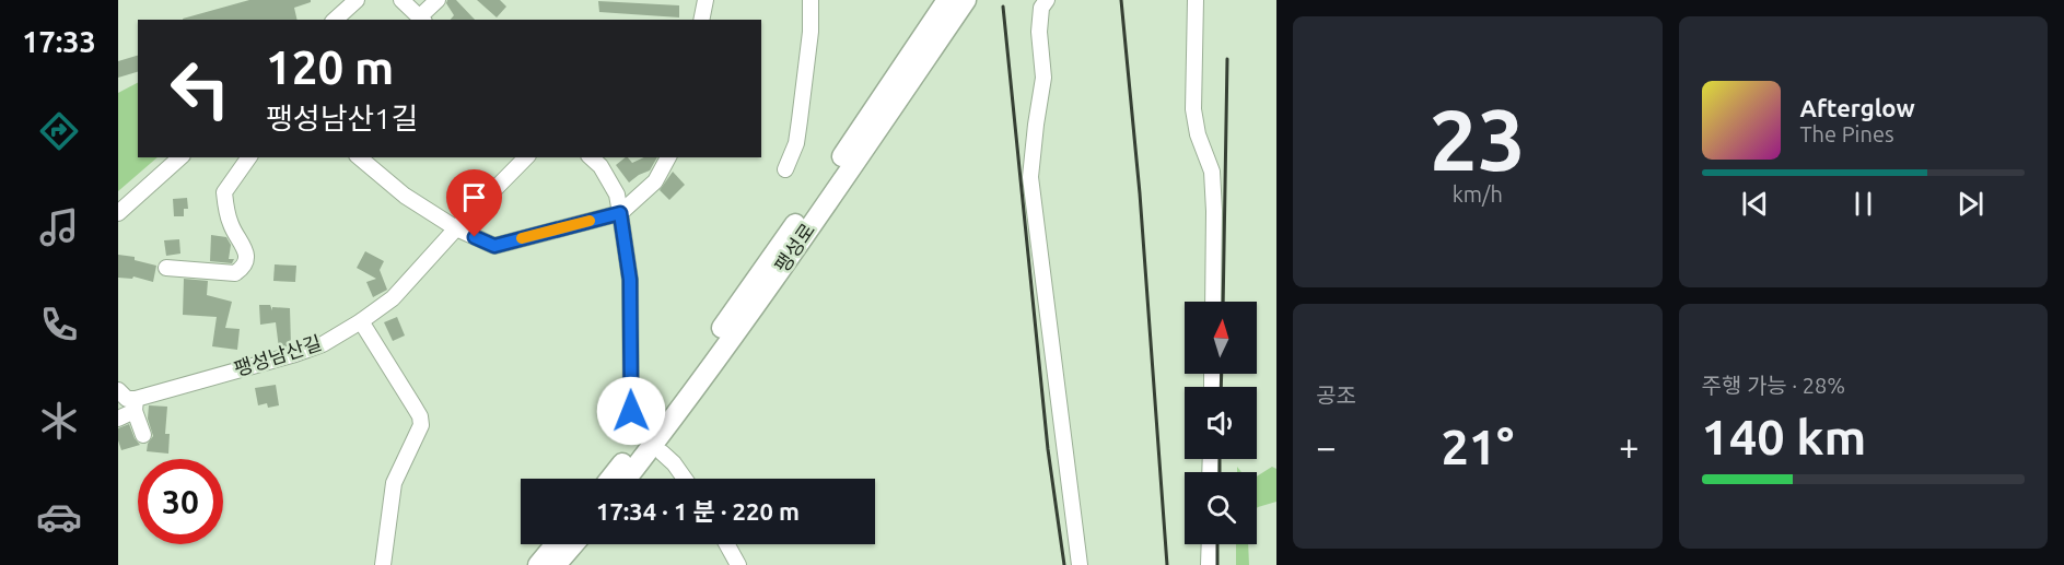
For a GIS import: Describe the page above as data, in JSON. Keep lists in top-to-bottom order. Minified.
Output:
{"streets":{"main road":["팽성로"],"street":["팽성남산길"]},"north":"top","page":{"tabs":"17:33","tile":[["23","km/h"],"공조",["주행 가능 · 28%","140 km"]],"turn":["120 m","팽성남산1길"],"song":["Afterglow","The Pines"],"heat":["−","21°","+"],"limit":"30","trip":"17:34 · 1 분 · 220 m"}}
